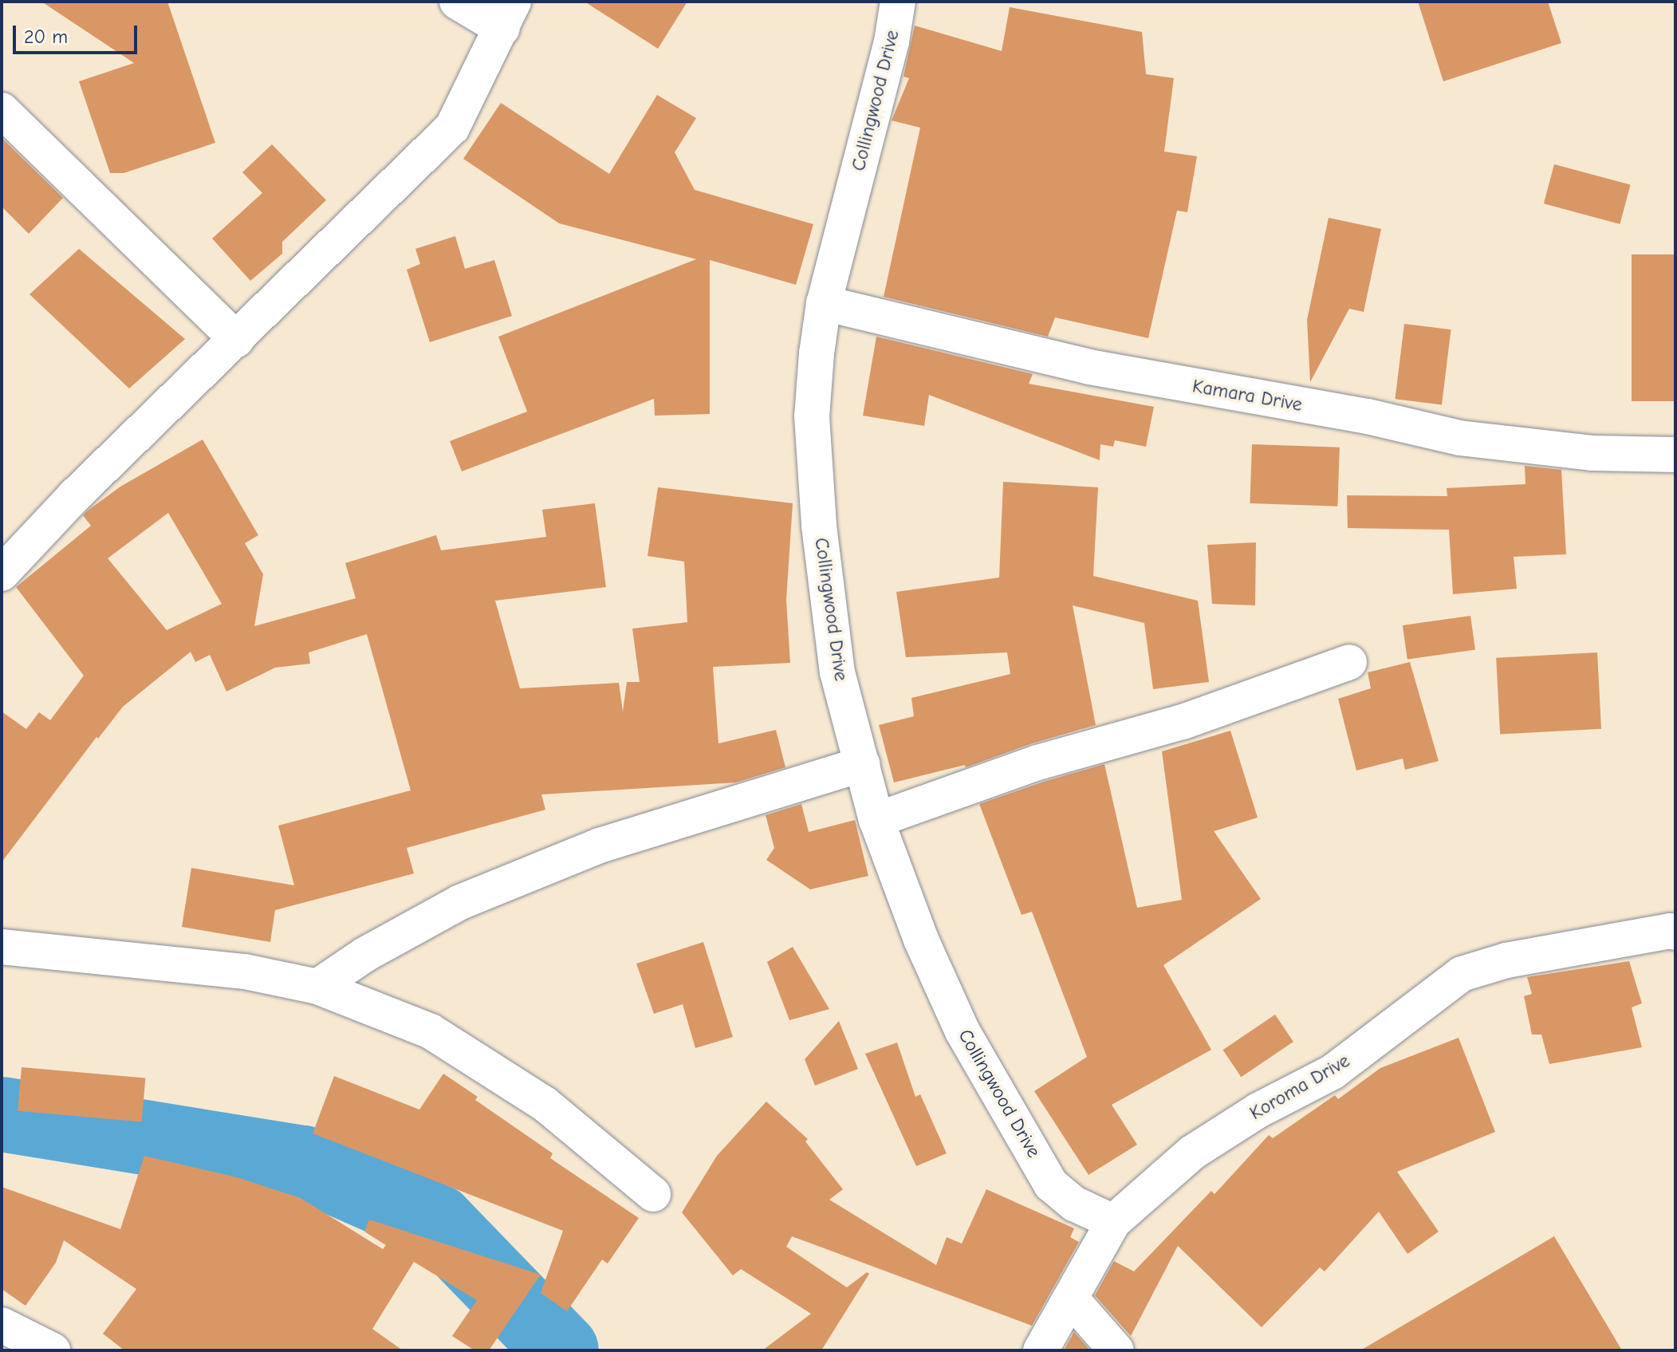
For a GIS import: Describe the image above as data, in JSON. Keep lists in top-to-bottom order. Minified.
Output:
{"streets":{"street":["Collingwood Drive","Kamara Drive","Koroma Drive"]},"crossings":[["Collingwood Drive","Kamara Drive"],["Collingwood Drive","Koroma Drive"]],"scale_bar":"20 m"}
